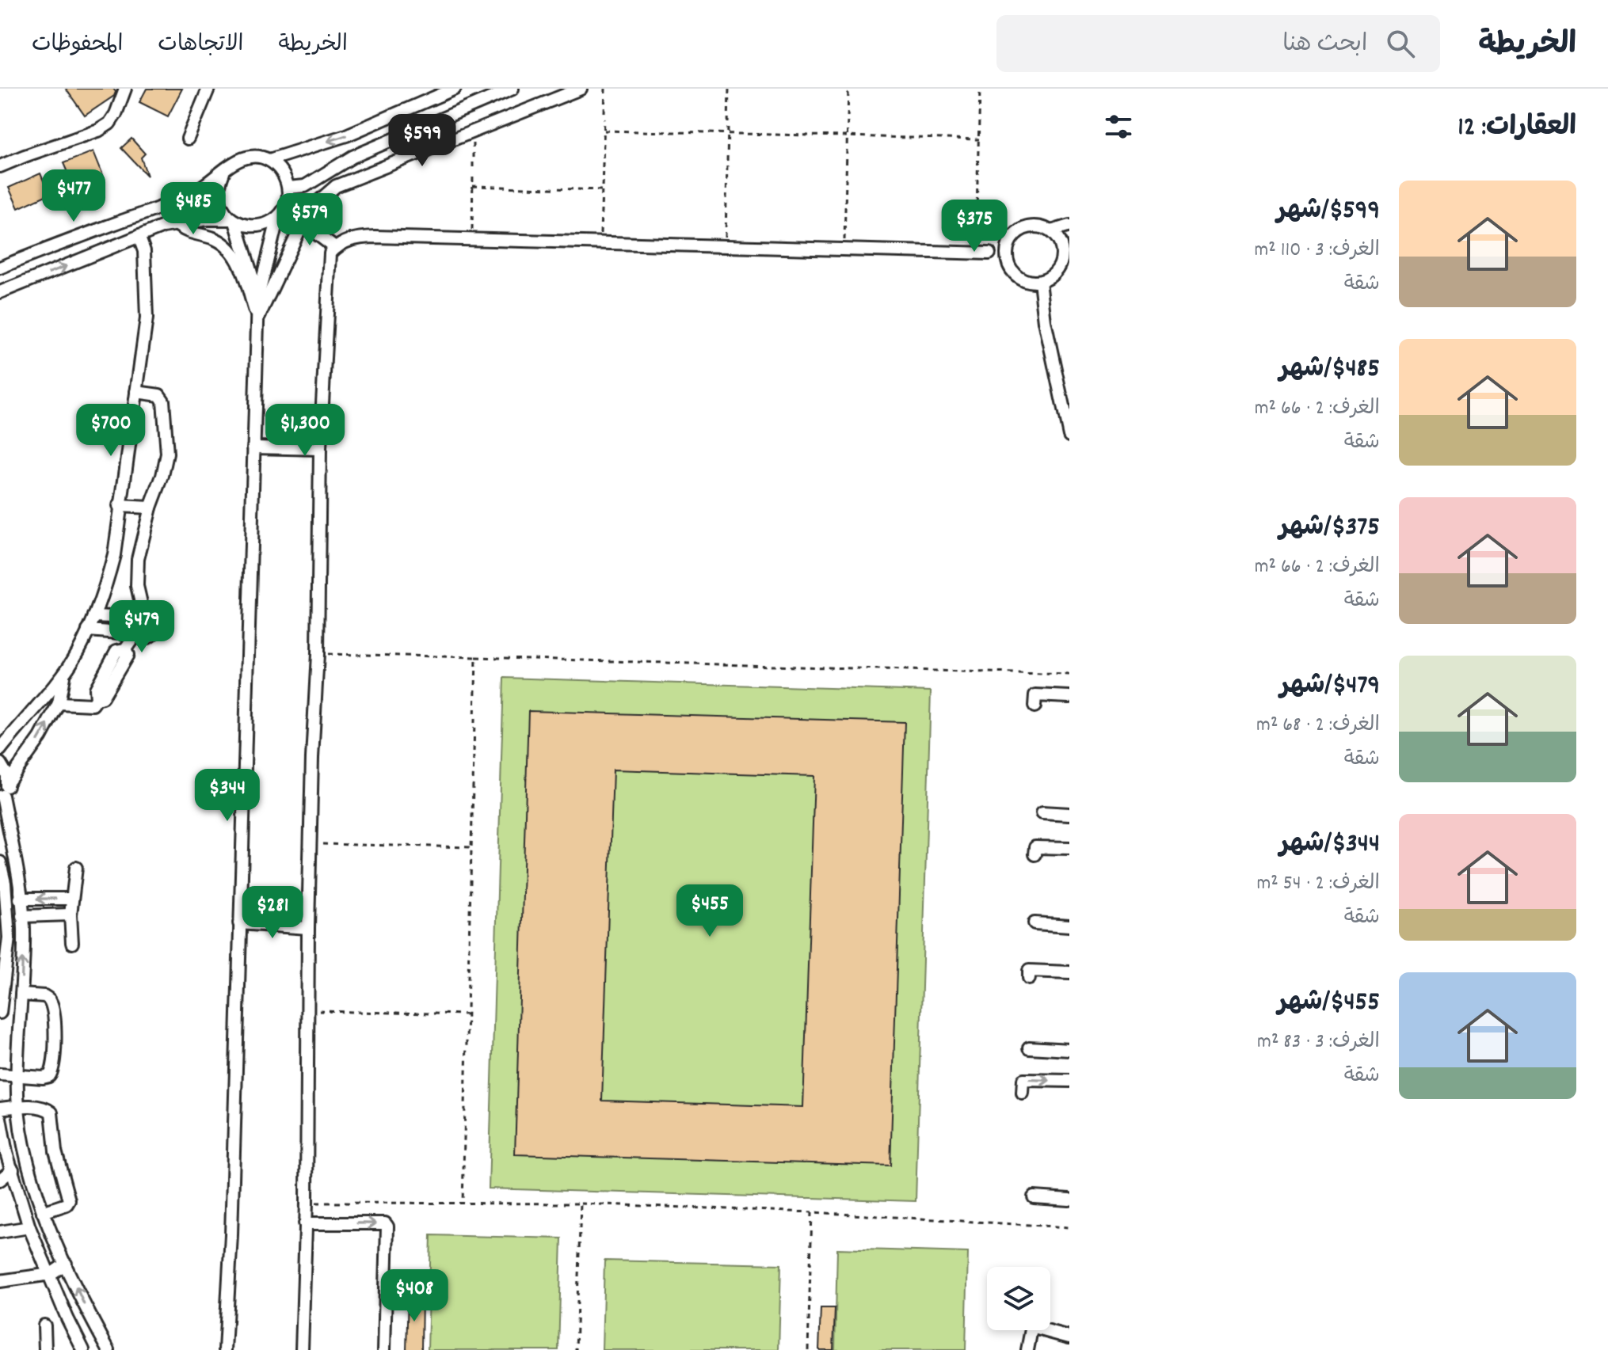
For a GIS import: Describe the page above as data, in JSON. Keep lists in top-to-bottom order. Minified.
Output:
{"page":{"header":"الخريطة","search":"ابحث هنا","nav":["الخريطة","الاتجاهات","المحفوظات"],"heading":"العقارات: 12","price":["$599","$477","$485","$579","$375","$700","$1,300","$479","$344","$455","$281","$408"],"list":[{"name":"$599/شهر","note":"الغرف: 3 · 110 m² · شقة"},{"name":"$485/شهر","note":"الغرف: 2 · 66 m² · شقة"},{"name":"$375/شهر","note":"الغرف: 2 · 66 m² · شقة"},{"name":"$479/شهر","note":"الغرف: 2 · 68 m² · شقة"},{"name":"$344/شهر","note":"الغرف: 2 · 54 m² · شقة"},{"name":"$455/شهر","note":"الغرف: 3 · 83 m² · شقة"}]}}
